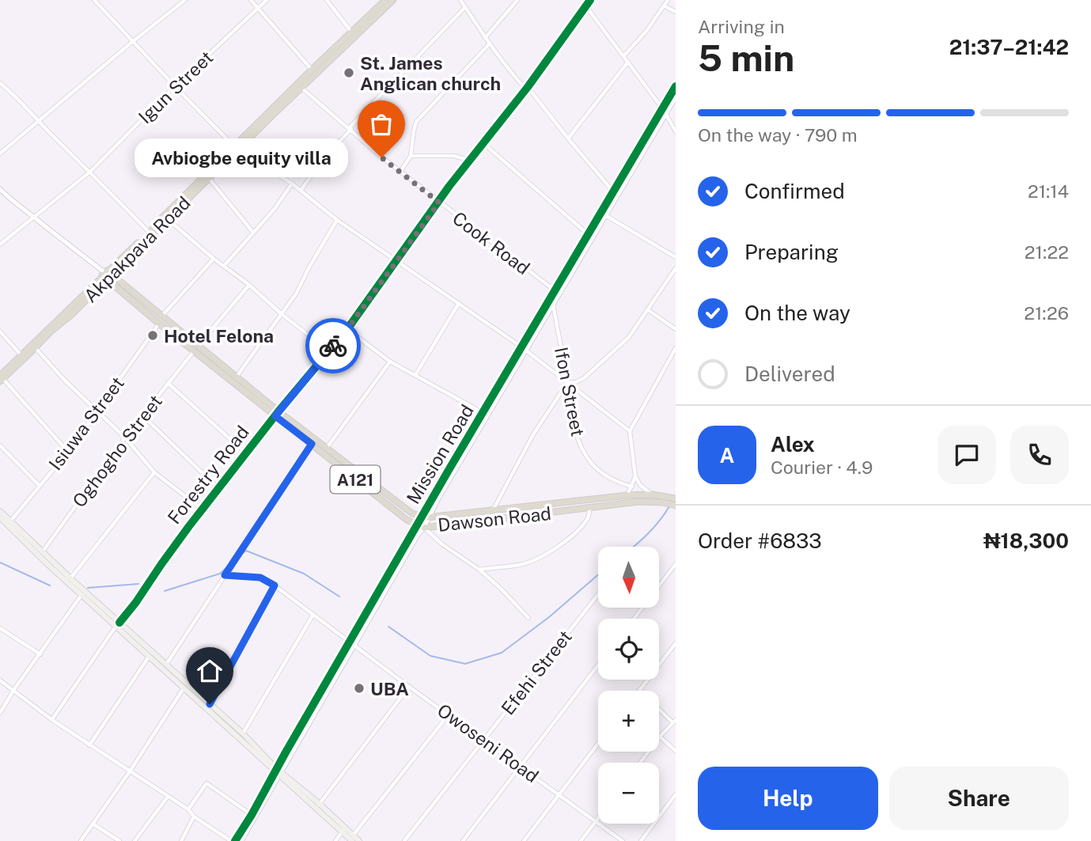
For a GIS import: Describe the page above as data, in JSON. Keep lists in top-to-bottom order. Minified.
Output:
{"streets":{"highway":["Akpakpava Road","A121","Dawson Road"],"street":["Igun Street","Cook Road","Ifon Street","Isiuwa Street","Oghogho Street","Mission Road","Forestry Road","Efehi Street","Owoseni Road"]},"crossings":[["Cook Road","Akpakpava Road"],["Cook Road","Mission Road"],["Cook Road","Forestry Road"],["Akpakpava Road","Dawson Road"],["Ifon Street","Mission Road"],["Isiuwa Street","Dawson Road"],["Oghogho Street","Dawson Road"],["Mission Road","Dawson Road"],["Mission Road","Owoseni Road"],["Forestry Road","Dawson Road"],["Efehi Street","Owoseni Road"]],"places":["St. James Anglican church","Avbiogbe equity villa","Hotel Felona","UBA"],"north":"bottom","page":{"heading":["5 min","Arriving in","21:37–21:42"],"panel":["Alex","Courier · 4.9","Order #6833","₦18,300"],"bar":"On the way · 790 m","bubble":"Avbiogbe equity villa","list":[["Confirmed","21:14"],["Preparing","21:22"],["On the way","21:26"],"Delivered"],"round":"A","map_buttons":["+","−"],"buttons":["Help","Share"]}}
